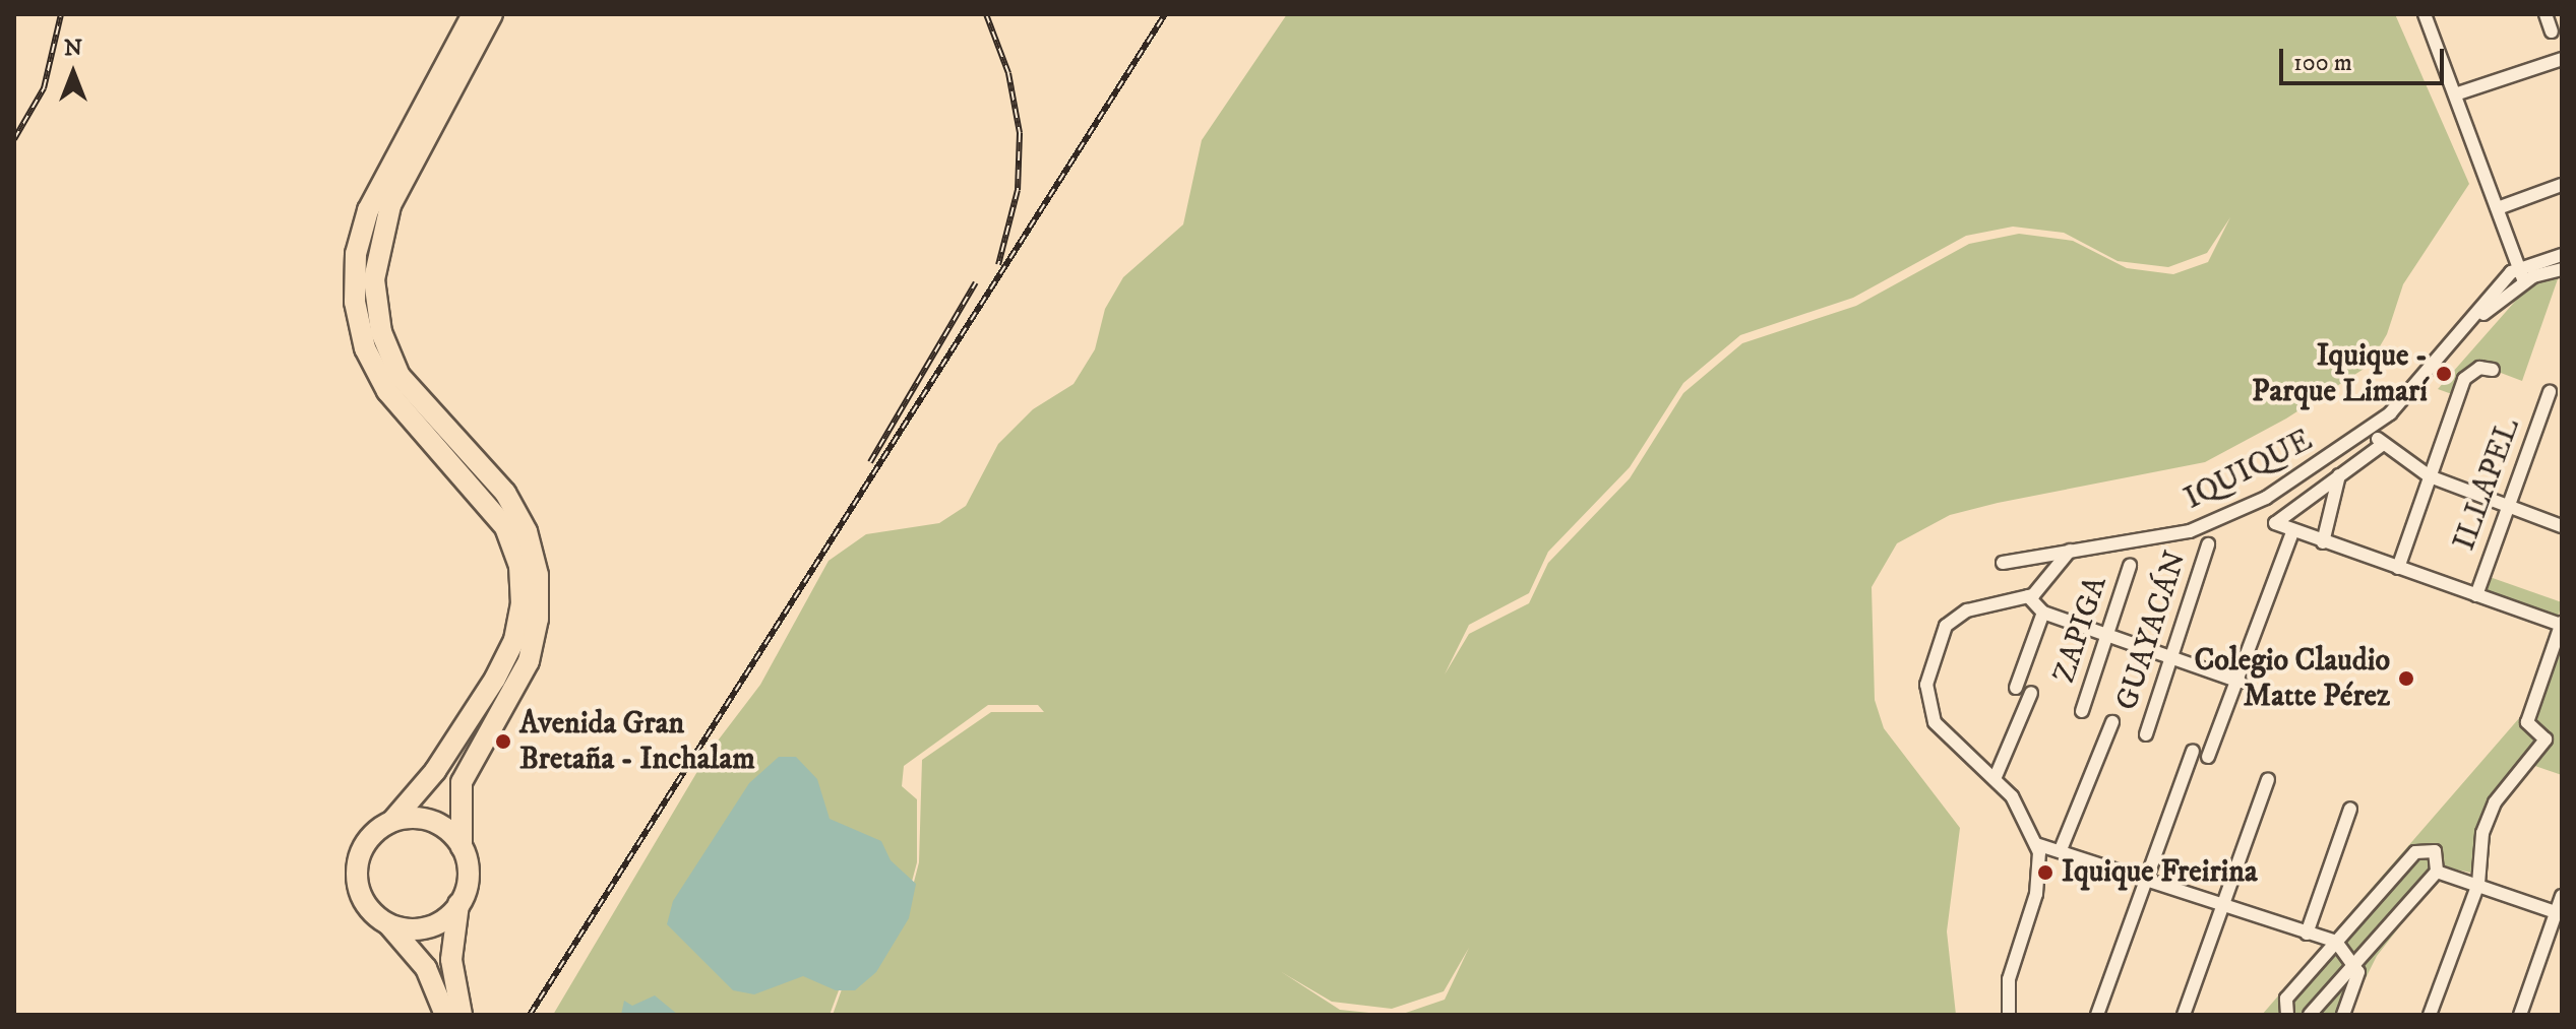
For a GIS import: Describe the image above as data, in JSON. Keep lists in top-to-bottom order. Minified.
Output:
{"streets":{"street":["IQUIQUE","ILLAPEL","ZAPIGA","GUAYACÁN"]},"places":["Iquique - Parque Limarí","Colegio Claudio Matte Pérez","Avenida Gran Bretaña - Inchalam","Iquique Freirina"],"scale_bar":"100 m","north":"top"}
